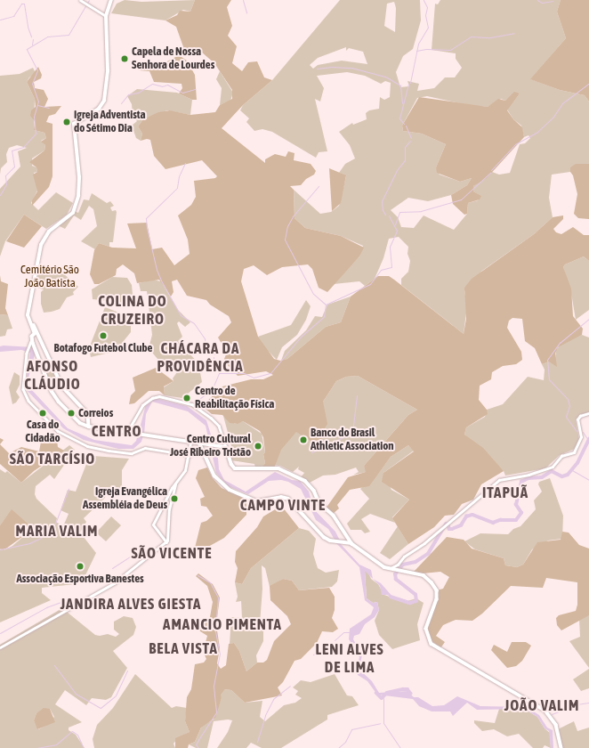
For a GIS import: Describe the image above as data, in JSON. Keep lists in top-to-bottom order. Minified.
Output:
{"districts":["COLINA DO CRUZEIRO","CHÁCARA DA PROVIDÊNCIA","AFONSO CLÁUDIO","CENTRO","SÃO TARCÍSIO","ITAPUÃ","CAMPO VINTE","MARIA VALIM","SÃO VICENTE","JANDIRA ALVES GIESTA","AMANCIO PIMENTA","BELA VISTA","LENI ALVES DE LIMA","JOÃO VALIM"],"parks":["Cemitério São João Batista"],"places":["Capela de Nossa Senhora de Lourdes","Igreja Adventista do Sétimo Dia","Botafogo Futebol Clube","Centro de Reabilitação Física","Casa do Cidadão","Correios","Banco do Brasil Athletic Association","Centro Cultural José Ribeiro Tristão","Igreja Evangélica Assembléia de Deus","Associação Esportiva Banestes"]}
